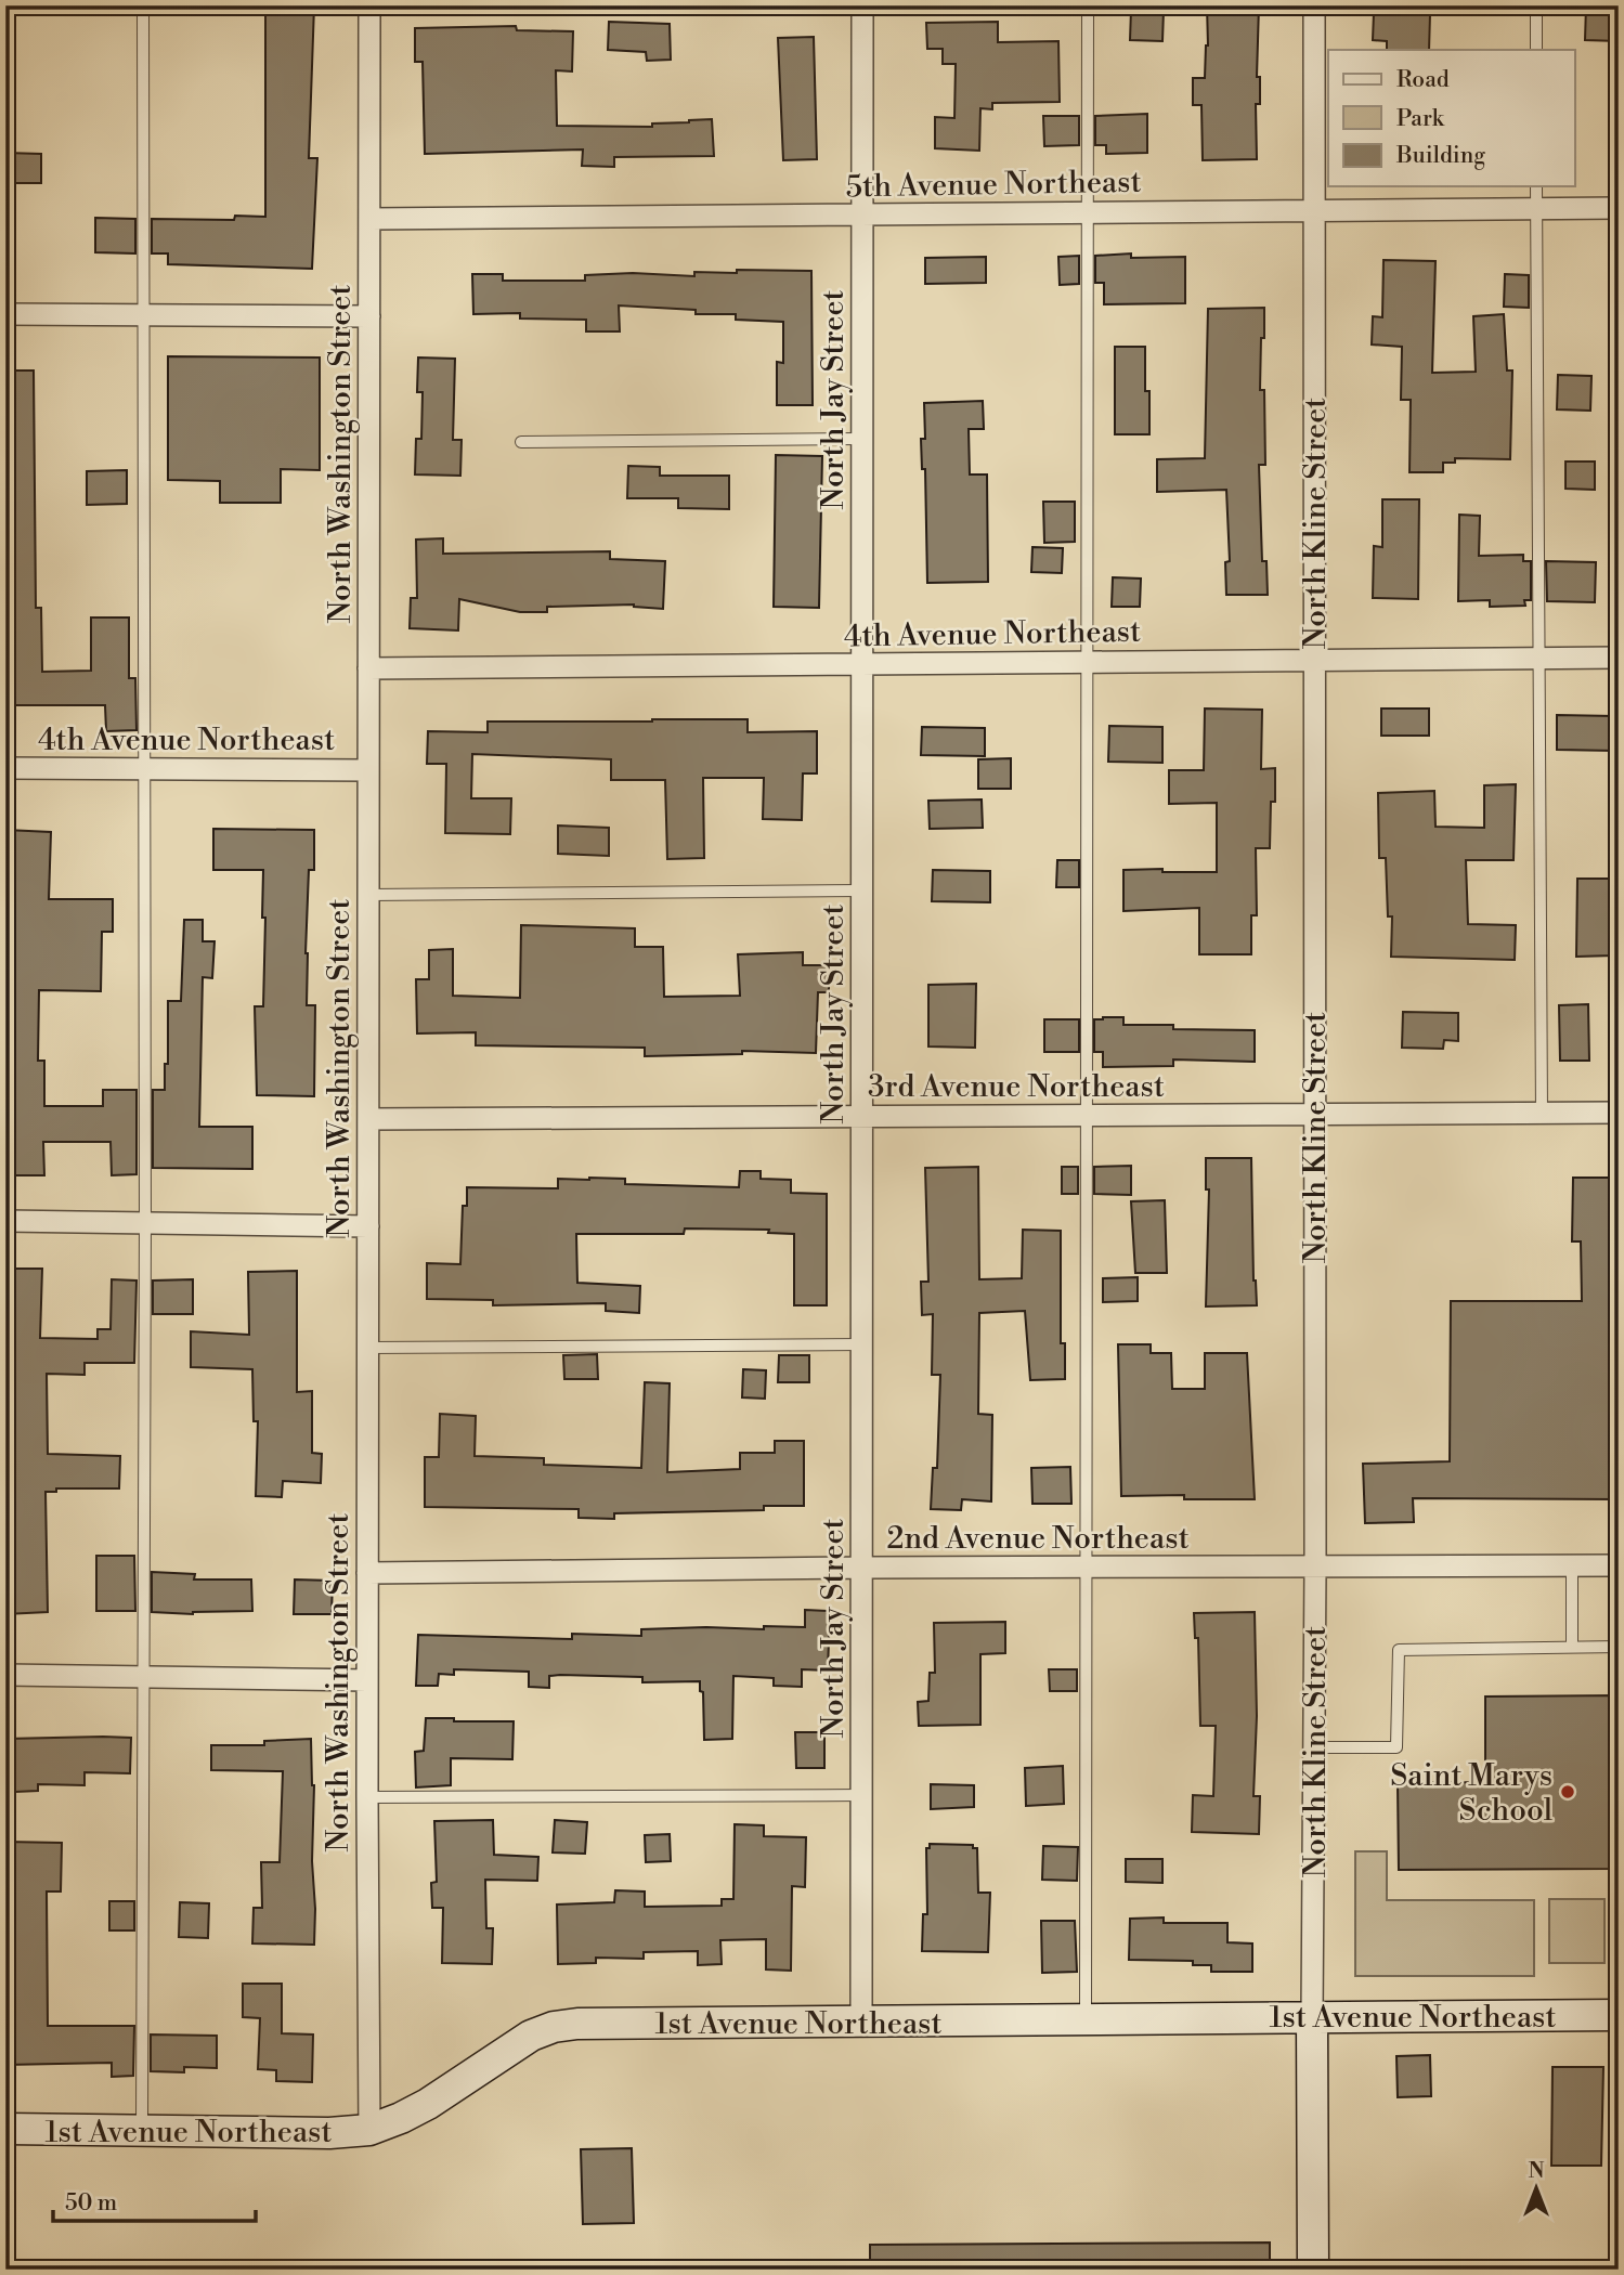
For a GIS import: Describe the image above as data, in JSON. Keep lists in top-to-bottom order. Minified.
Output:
{"streets":{"street":["5th Avenue Northeast","North Jay Street","North Washington Street","North Kline Street","4th Avenue Northeast","3rd Avenue Northeast","2nd Avenue Northeast","1st Avenue Northeast"]},"crossings":[["5th Avenue Northeast","North Jay Street"],["5th Avenue Northeast","North Washington Street"],["5th Avenue Northeast","North Kline Street"],["North Jay Street","4th Avenue Northeast"],["North Jay Street","3rd Avenue Northeast"],["North Jay Street","2nd Avenue Northeast"],["North Jay Street","1st Avenue Northeast"],["North Washington Street","4th Avenue Northeast"],["North Washington Street","3rd Avenue Northeast"],["North Washington Street","2nd Avenue Northeast"],["North Washington Street","1st Avenue Northeast"],["North Kline Street","4th Avenue Northeast"],["North Kline Street","3rd Avenue Northeast"],["North Kline Street","2nd Avenue Northeast"],["North Kline Street","1st Avenue Northeast"]],"places":["Saint Marys School"],"legend":["Road","Park","Building"],"scale_bar":"50 m","north":"top"}
